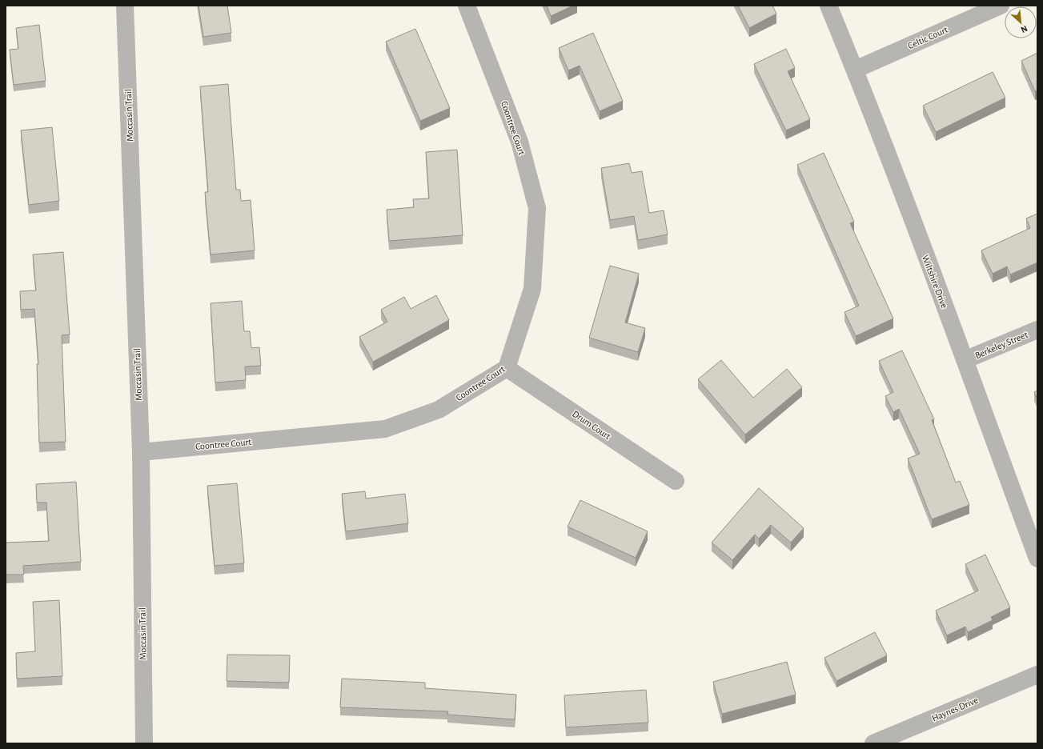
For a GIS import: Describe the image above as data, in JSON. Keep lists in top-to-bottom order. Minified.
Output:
{"streets":{"street":["Celtic Court","Moccasin Trail","Coontree Court","Wiltshire Drive","Berkeley Street","Drum Court","Haynes Drive"]},"crossings":[["Celtic Court","Wiltshire Drive"],["Moccasin Trail","Coontree Court"],["Coontree Court","Drum Court"],["Wiltshire Drive","Berkeley Street"]],"north":"bottom right"}
